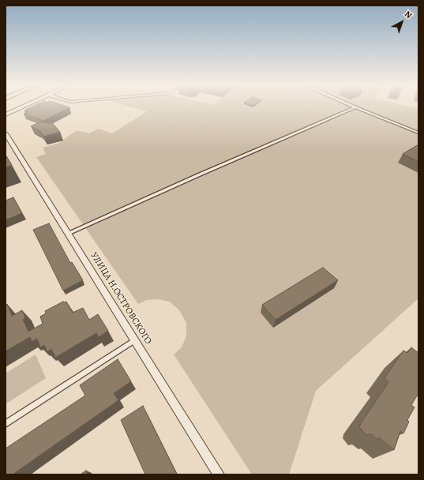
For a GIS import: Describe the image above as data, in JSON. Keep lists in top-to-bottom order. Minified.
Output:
{"streets":{"street":["УЛИЦА Н.ОСТРОВСКОГО"]},"north":"top right"}
